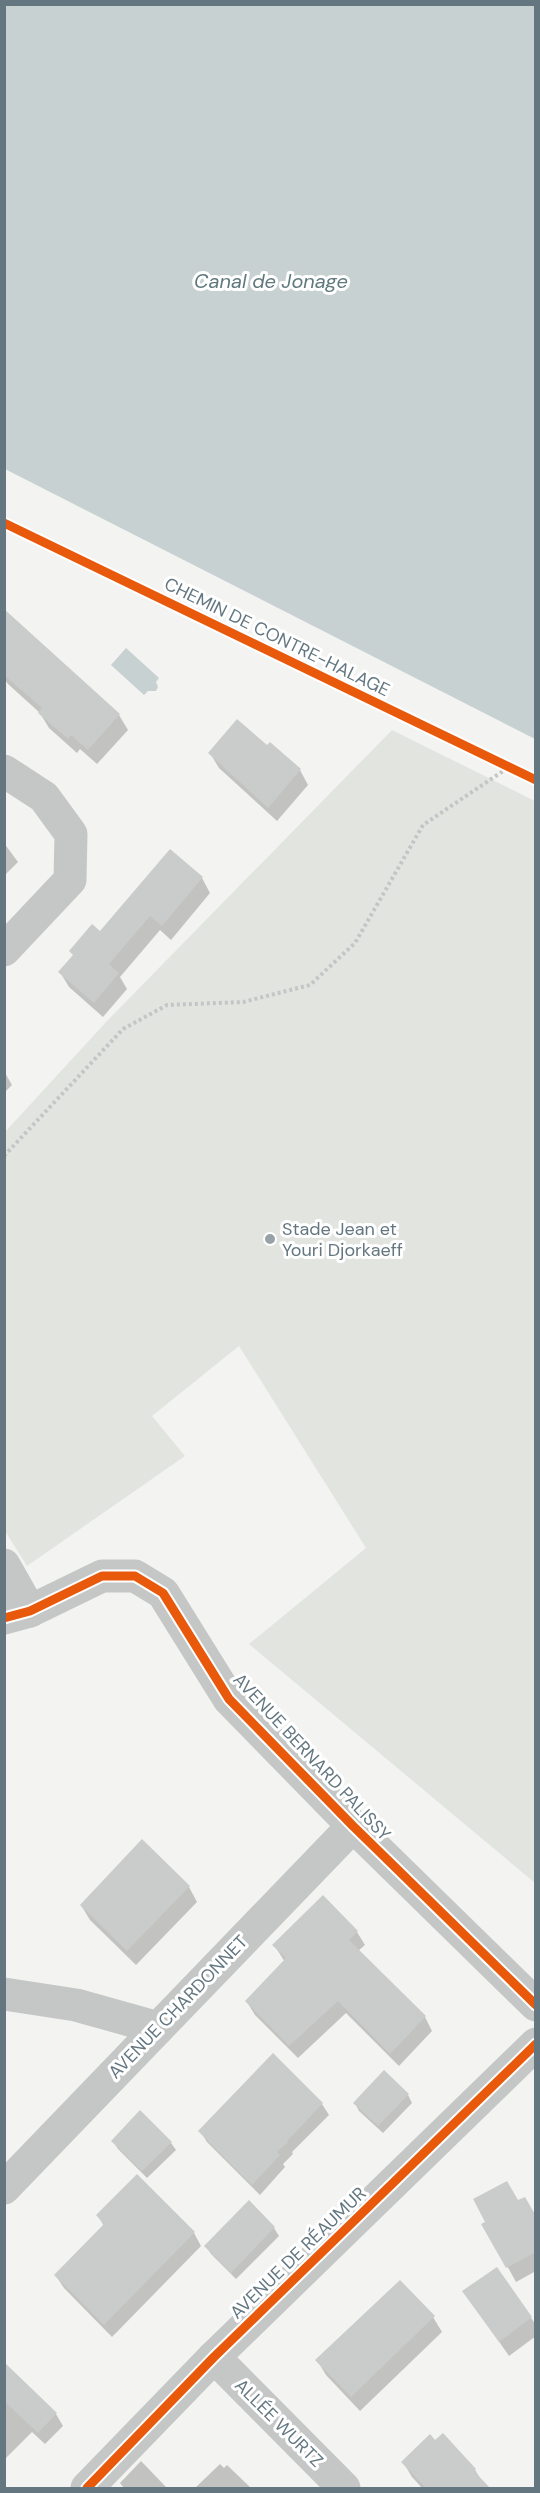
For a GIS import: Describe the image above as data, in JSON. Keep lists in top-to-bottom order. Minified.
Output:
{"streets":{"street":["AVENUE BERNARD PALISSY","AVENUE CHARDONNET","AVENUE DE RÉAUMUR","ALLÉE WURTZ"],"cycle path":["CHEMIN DE CONTRE-HALAGE"]},"crossings":[["AVENUE BERNARD PALISSY","AVENUE CHARDONNET"],["AVENUE DE RÉAUMUR","ALLÉE WURTZ"]],"water":["Canal de Jonage"],"places":["Stade Jean et Youri Djorkaeff"]}
